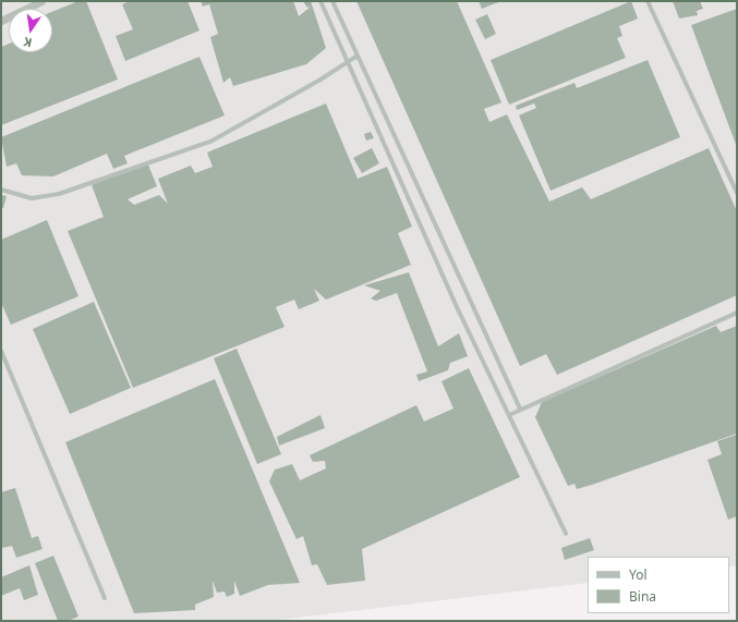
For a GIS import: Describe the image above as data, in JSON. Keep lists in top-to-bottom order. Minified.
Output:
{"legend":["Yol","Bina"],"north":"bottom"}
